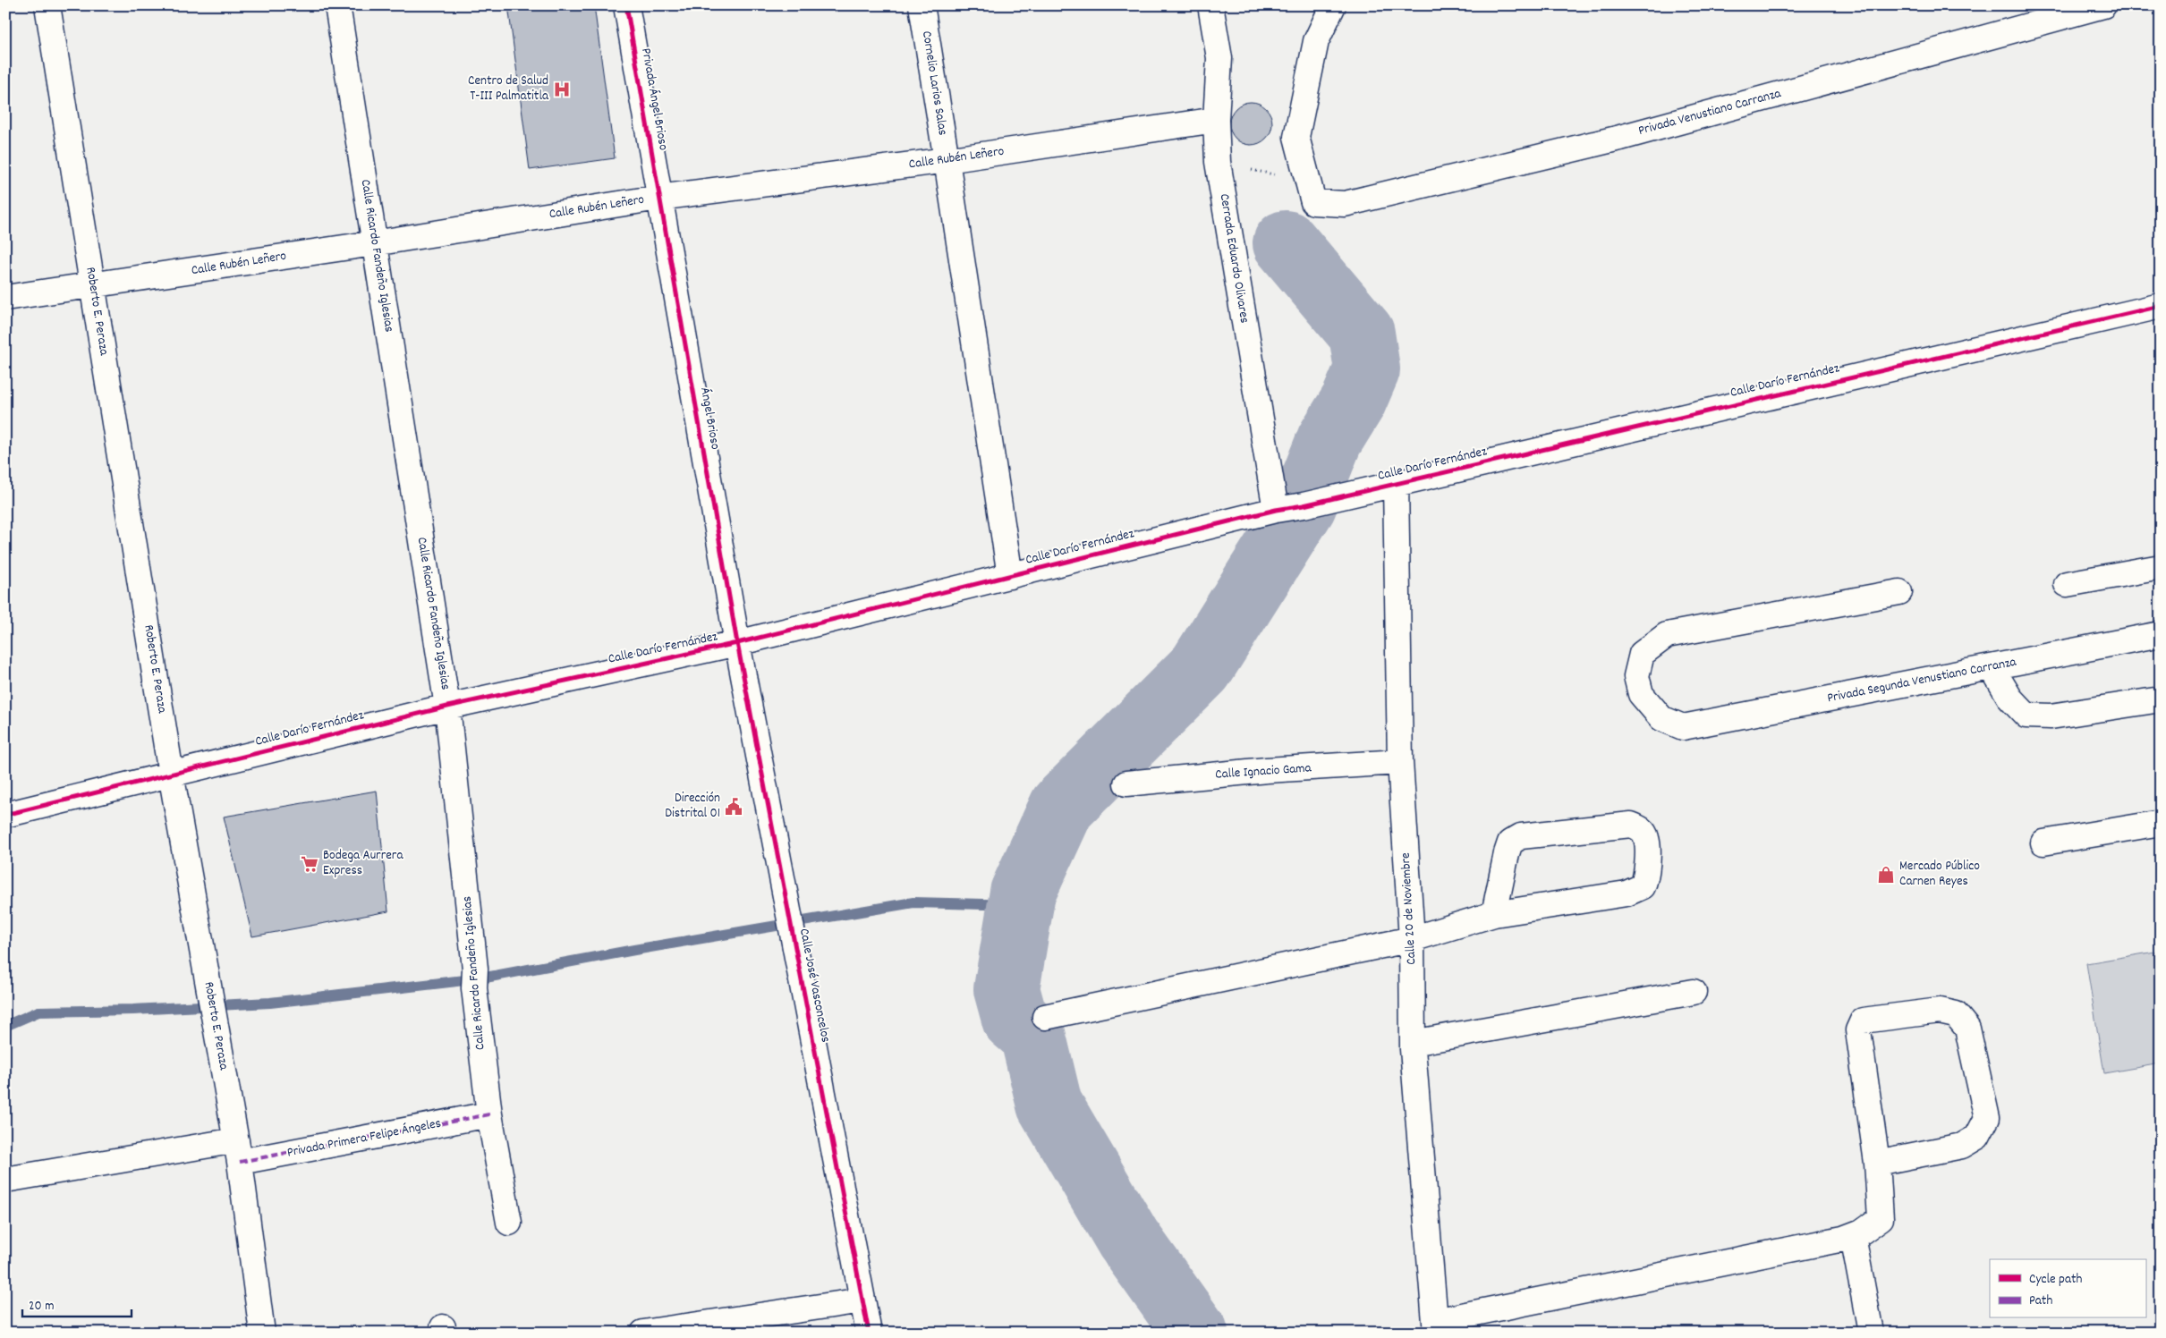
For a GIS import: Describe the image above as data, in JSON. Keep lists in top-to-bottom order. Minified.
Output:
{"streets":{"street":["Cornelio Larios Salas","Privada Ángel Brioso","Privada Venustiano Carranza","Calle Rubén Leñero","Calle Ricardo Fandeño Iglesias","Cerrada Eduardo Olivares","Roberto E. Peraza","Calle Darío Fernández","Ángel Brioso","Privada Segunda Venustiano Carranza","Calle Ignacio Gama","Calle 20 de Noviembre","Calle José Vasconcelos","Privada Primera Felipe Ángeles"]},"crossings":[["Cornelio Larios Salas","Calle Rubén Leñero"],["Cornelio Larios Salas","Calle Darío Fernández"],["Privada Ángel Brioso","Calle Rubén Leñero"],["Privada Ángel Brioso","Ángel Brioso"],["Calle Rubén Leñero","Calle Ricardo Fandeño Iglesias"],["Calle Rubén Leñero","Cerrada Eduardo Olivares"],["Calle Rubén Leñero","Roberto E. Peraza"],["Calle Rubén Leñero","Ángel Brioso"],["Calle Ricardo Fandeño Iglesias","Calle Darío Fernández"],["Calle Ricardo Fandeño Iglesias","Privada Primera Felipe Ángeles"],["Cerrada Eduardo Olivares","Calle Darío Fernández"],["Roberto E. Peraza","Calle Darío Fernández"],["Roberto E. Peraza","Privada Primera Felipe Ángeles"],["Calle Darío Fernández","Ángel Brioso"],["Calle Darío Fernández","Calle 20 de Noviembre"],["Calle Darío Fernández","Calle José Vasconcelos"],["Ángel Brioso","Calle José Vasconcelos"],["Calle Ignacio Gama","Calle 20 de Noviembre"]],"places":{"hospital":["Centro de Salud T-III Palmatitla"],"public building":["Dirección Distrital 01"],"supermarket":["Bodega Aurrera Express"],"shop":["Mercado Público Carnen Reyes"]},"legend":["Cycle path","Path"],"scale_bar":"20 m"}
